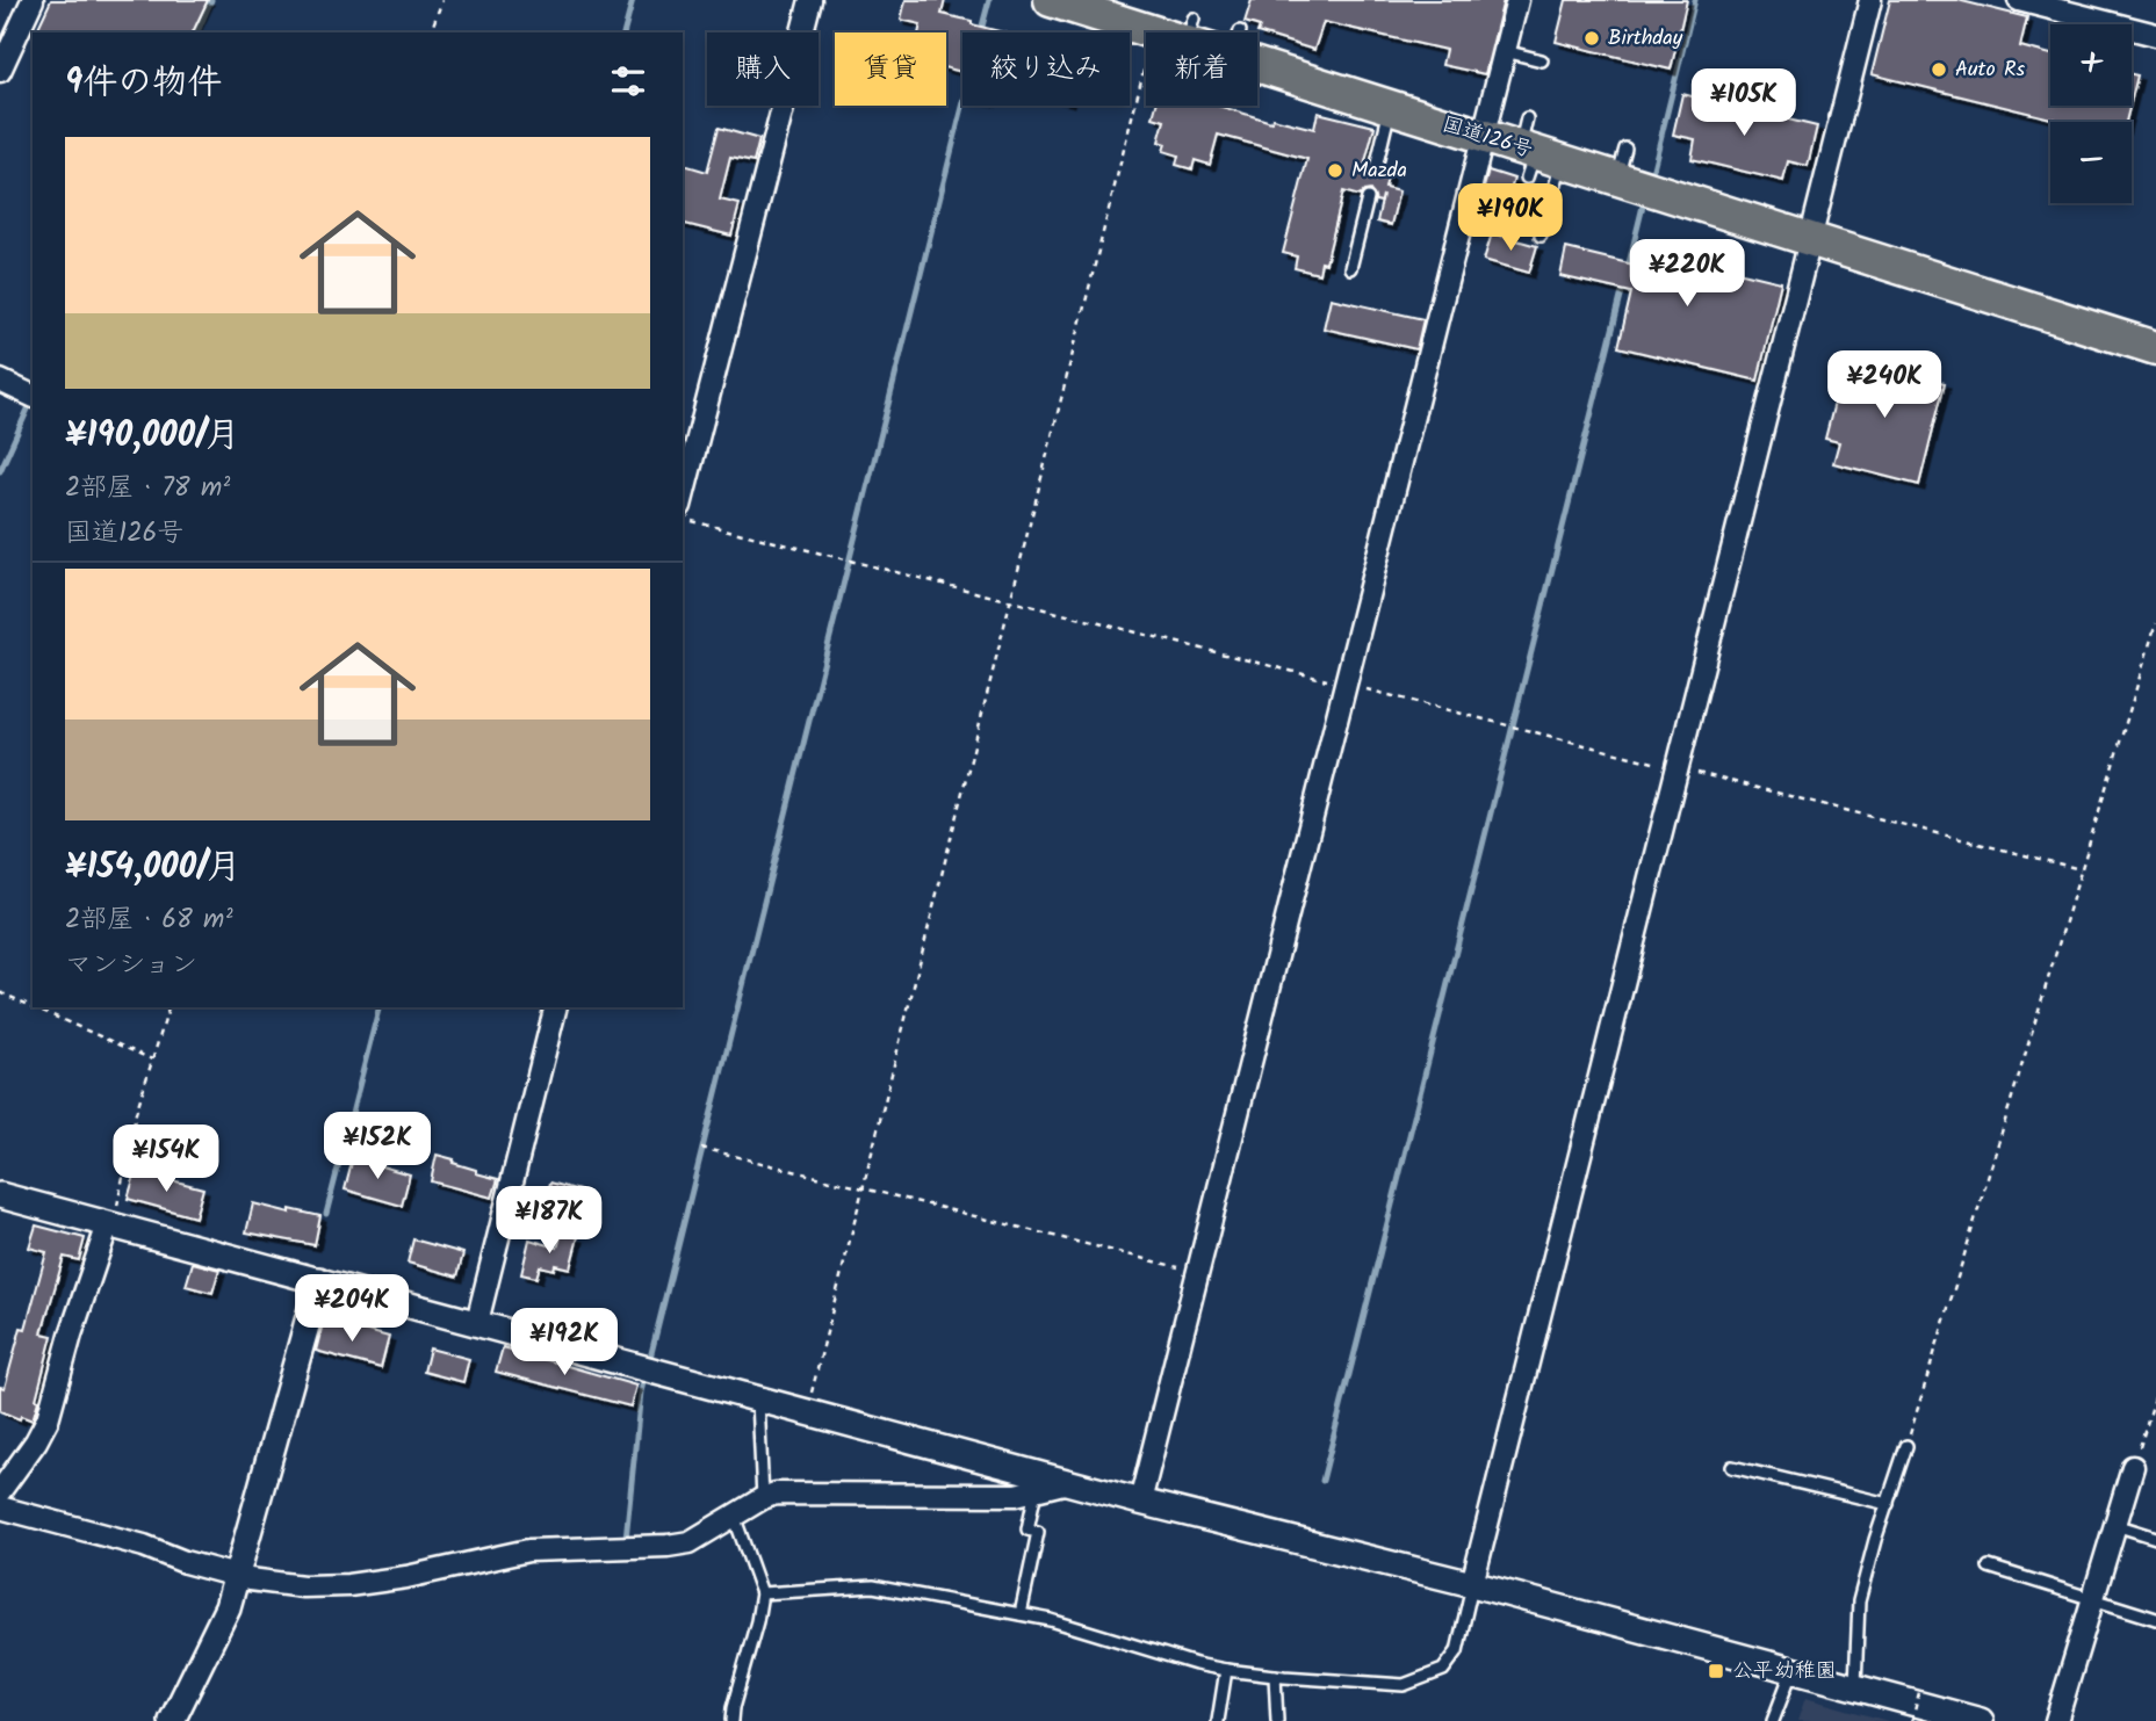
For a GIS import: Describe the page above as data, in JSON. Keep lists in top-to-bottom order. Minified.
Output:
{"streets":{"highway":["国道126号"]},"places":{"other":["Birthday","Auto Rs","Mazda"],"transit":["公平幼稚園"]},"page":{"map_buttons":["+","−"],"chip":["購入","賃貸","絞り込み","新着"],"heading":"9件の物件","price":["¥105K","¥190K","¥220K","¥240K","¥152K","¥154K","¥187K","¥204K","¥192K"],"list":[{"name":"¥190,000/月","note":"2部屋 · 78 m² · 国道126号"},{"name":"¥154,000/月","note":"2部屋 · 68 m² · マンション"}]}}
